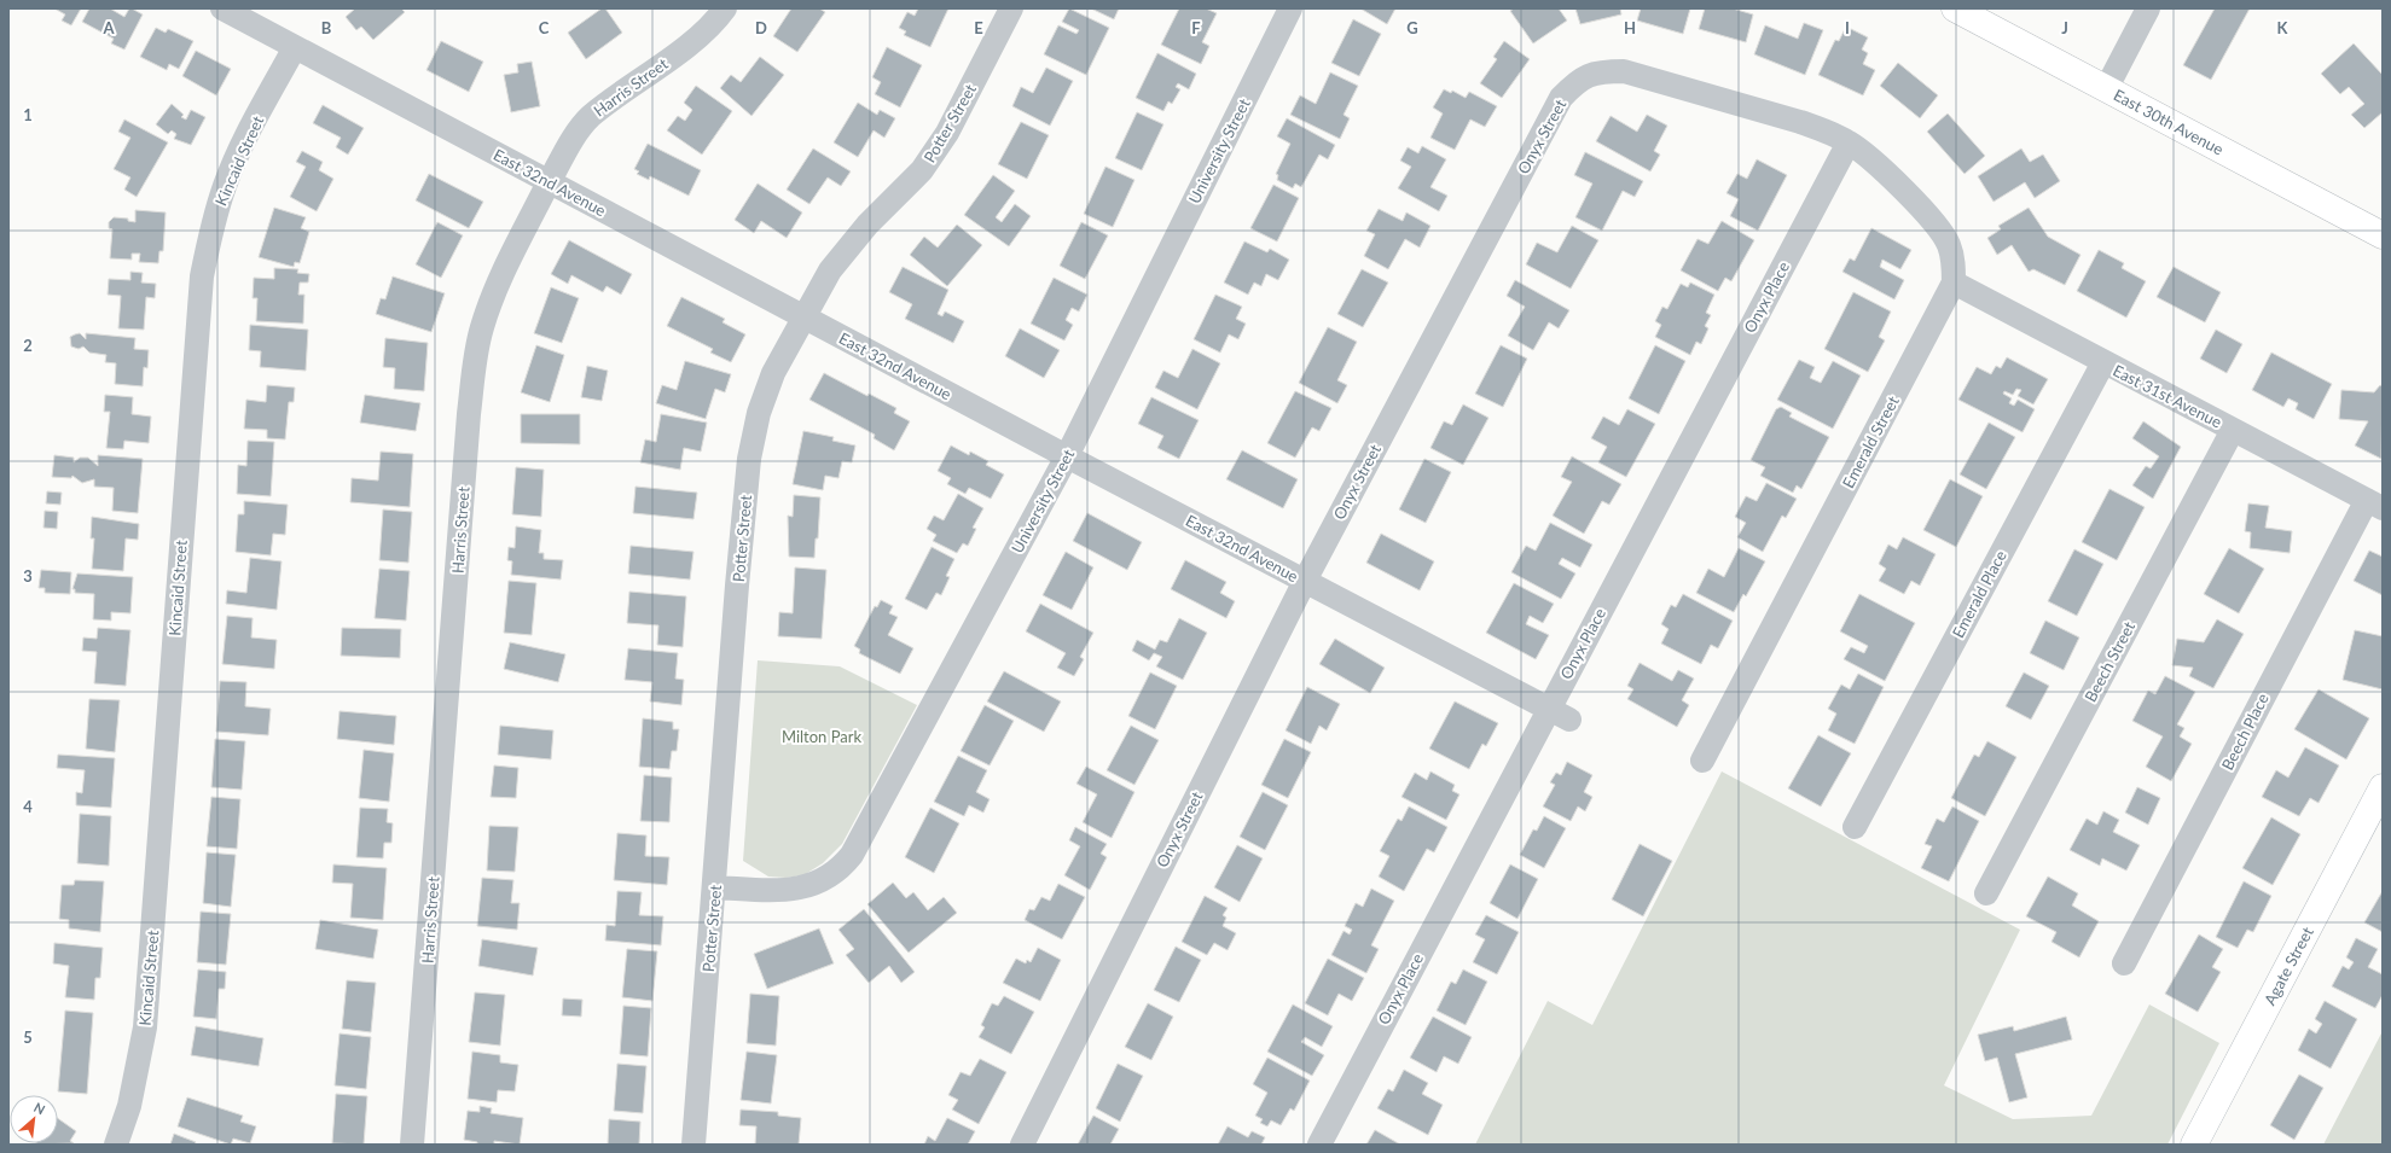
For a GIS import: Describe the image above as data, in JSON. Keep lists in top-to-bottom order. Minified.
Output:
{"streets":{"main road":["East 30th Avenue","Agate Street"],"street":["Harris Street","Potter Street","Onyx Street","University Street","Kincaid Street","East 32nd Avenue","Onyx Place","East 31st Avenue","Emerald Street","Emerald Place","Beech Street","Beech Place"]},"crossings":[["Harris Street","East 32nd Avenue"],["Potter Street","University Street"],["Potter Street","East 32nd Avenue"],["Onyx Street","East 32nd Avenue"],["Onyx Street","Onyx Place"],["University Street","East 32nd Avenue"],["Kincaid Street","East 32nd Avenue"],["East 32nd Avenue","Onyx Place"],["East 31st Avenue","Emerald Street"],["East 31st Avenue","Emerald Place"],["East 31st Avenue","Beech Street"],["East 31st Avenue","Beech Place"]],"parks":["Milton Park"],"north":"top right","grid":{"columns":["A","B","C","D","E","F","G","H","I","J","K"],"rows":["1","2","3","4","5"]}}
